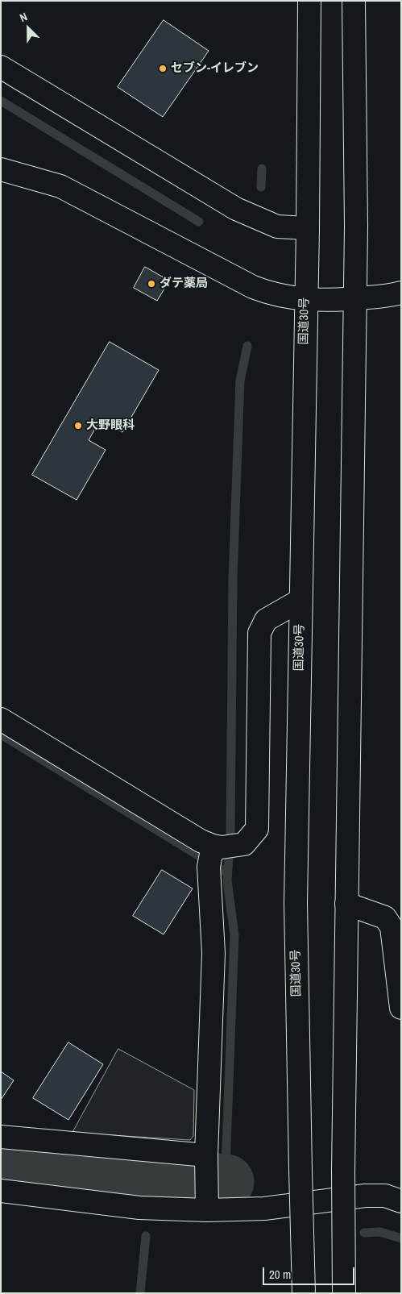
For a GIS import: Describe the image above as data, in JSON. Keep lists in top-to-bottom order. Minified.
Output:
{"streets":{"main road":["国道30号"]},"places":["セブン-イレブン","ダテ薬局","大野眼科"],"scale_bar":"20 m","north":"top left"}
